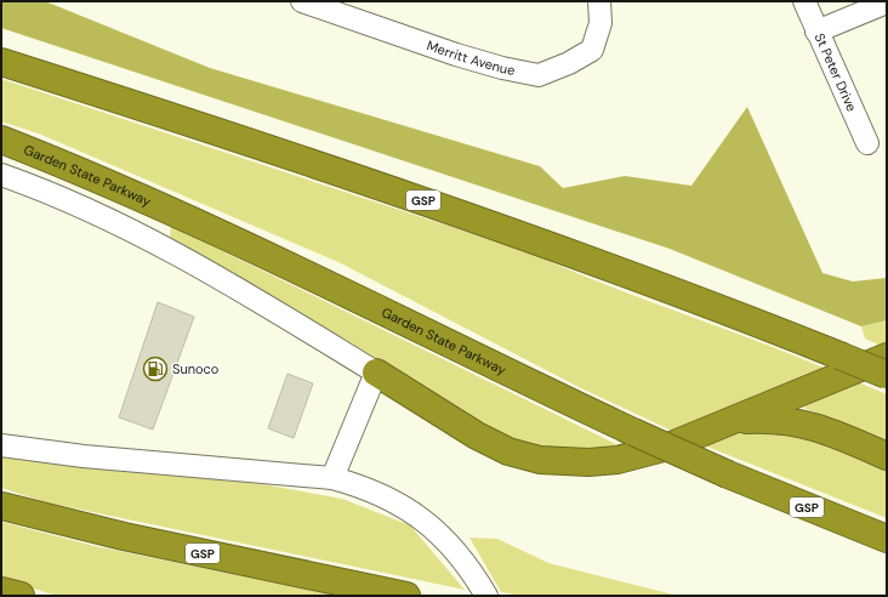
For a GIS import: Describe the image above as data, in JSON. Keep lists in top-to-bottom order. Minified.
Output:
{"streets":{"highway":["Garden State Parkway","GSP"],"street":["Merritt Avenue","St Peter Drive"]},"places":{"fuel station":["Sunoco"]}}
